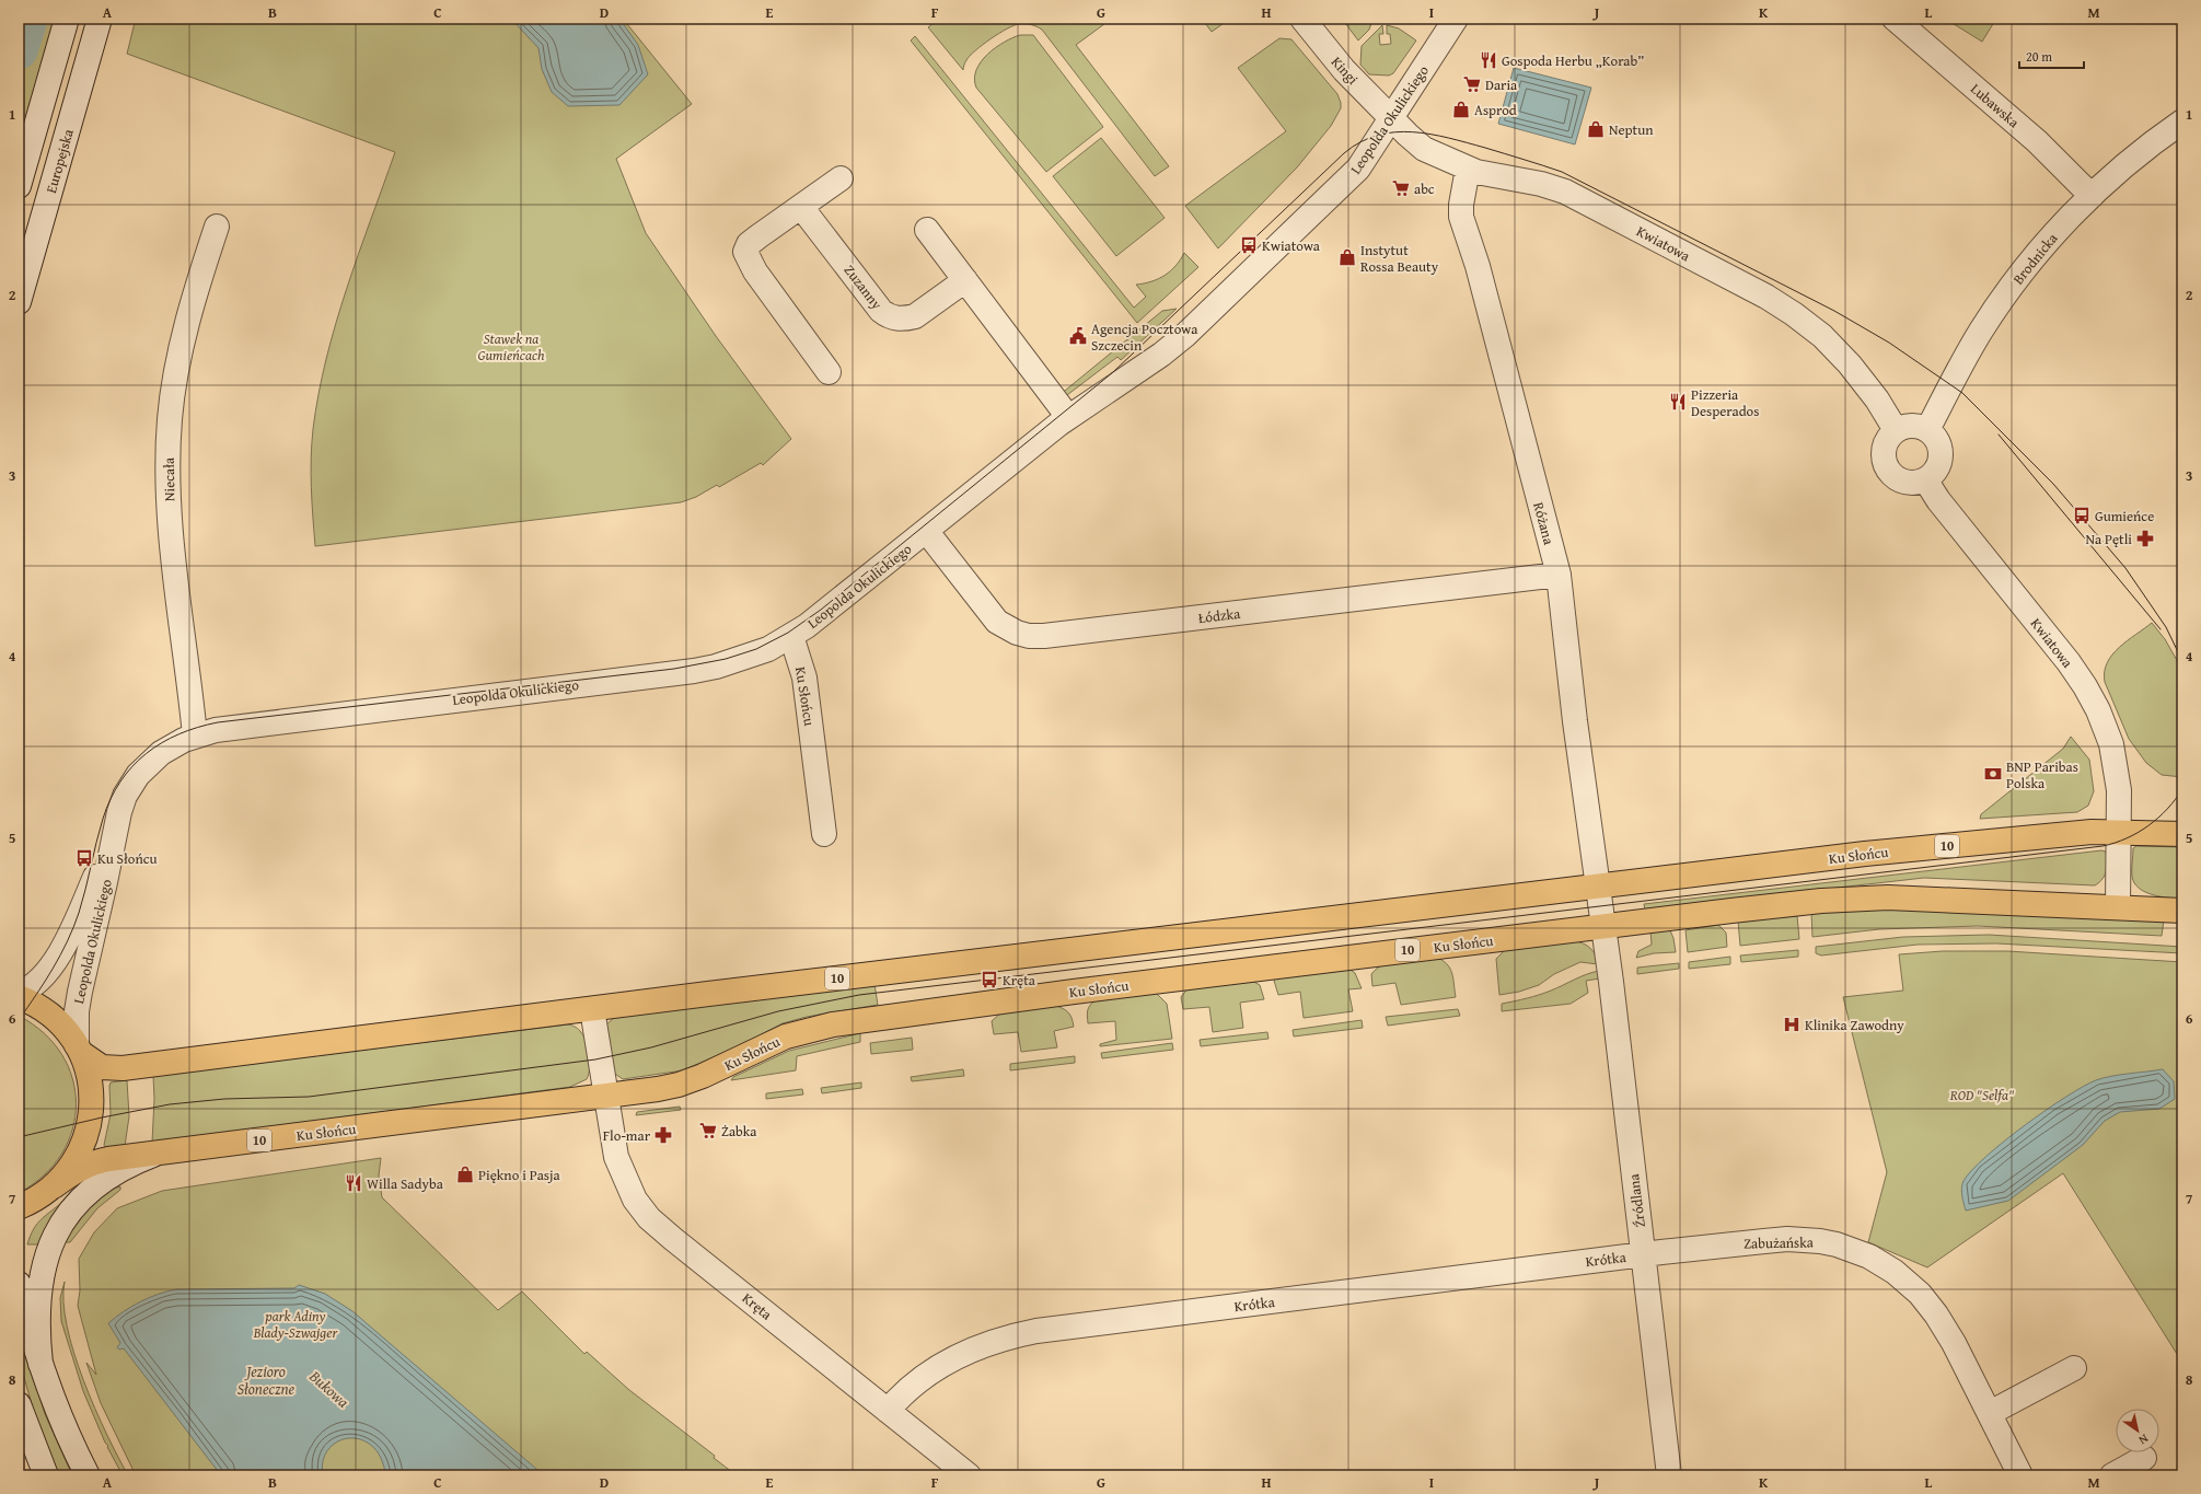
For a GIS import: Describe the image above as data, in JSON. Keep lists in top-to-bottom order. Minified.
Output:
{"streets":{"main road":["Ku Słońcu","10"],"street":["Kingi","Lubawska","Leopolda Okulickiego","Europejska","Kwiatowa","Brodnicka","Zuzanny","Niecała","Różana","Łódzka","Źródlana","Zabużańska","Krótka","Kręta"]},"crossings":[["Kingi","Leopolda Okulickiego"],["Kingi","Kwiatowa"],["Lubawska","Brodnicka"],["Leopolda Okulickiego","Kwiatowa"],["Leopolda Okulickiego","Niecała"],["Leopolda Okulickiego","Łódzka"],["Leopolda Okulickiego","Ku Słońcu"],["Leopolda Okulickiego","10"],["Kwiatowa","Brodnicka"],["Kwiatowa","Różana"],["Kwiatowa","Ku Słońcu"],["Różana","Łódzka"],["Różana","Ku Słońcu"],["Ku Słońcu","10"],["Ku Słońcu","Źródlana"],["Ku Słońcu","Kręta"],["Źródlana","Zabużańska"],["Źródlana","Krótka"],["Zabużańska","Krótka"],["Krótka","Kręta"]],"water":["Jezioro Słoneczne","Bukowa"],"parks":["Stawek na Gumieńcach","ROD \"Selfa\"","park Adiny Blady-Szwajger"],"places":{"restaurant":["Gospoda Herbu „Korab”","Pizzeria Desperados","Willa Sadyba"],"supermarket":["Daria","abc","Żabka"],"shop":["Asprod","Neptun","Instytut Rossa Beauty","Piękno i Pasja"],"bus stop":["Kwiatowa","Gumieńce","Ku Słońcu","Kręta"],"public building":["Agencja Pocztowa Szczecin"],"pharmacy":["Na Pętli","Flo-mar"],"bank":["BNP Paribas Polska"],"hospital":["Klinika Zawodny"]},"scale_bar":"20 m","north":"bottom right","grid":{"columns":["A","B","C","D","E","F","G","H","I","J","K","L","M"],"rows":["1","2","3","4","5","6","7","8"]}}
